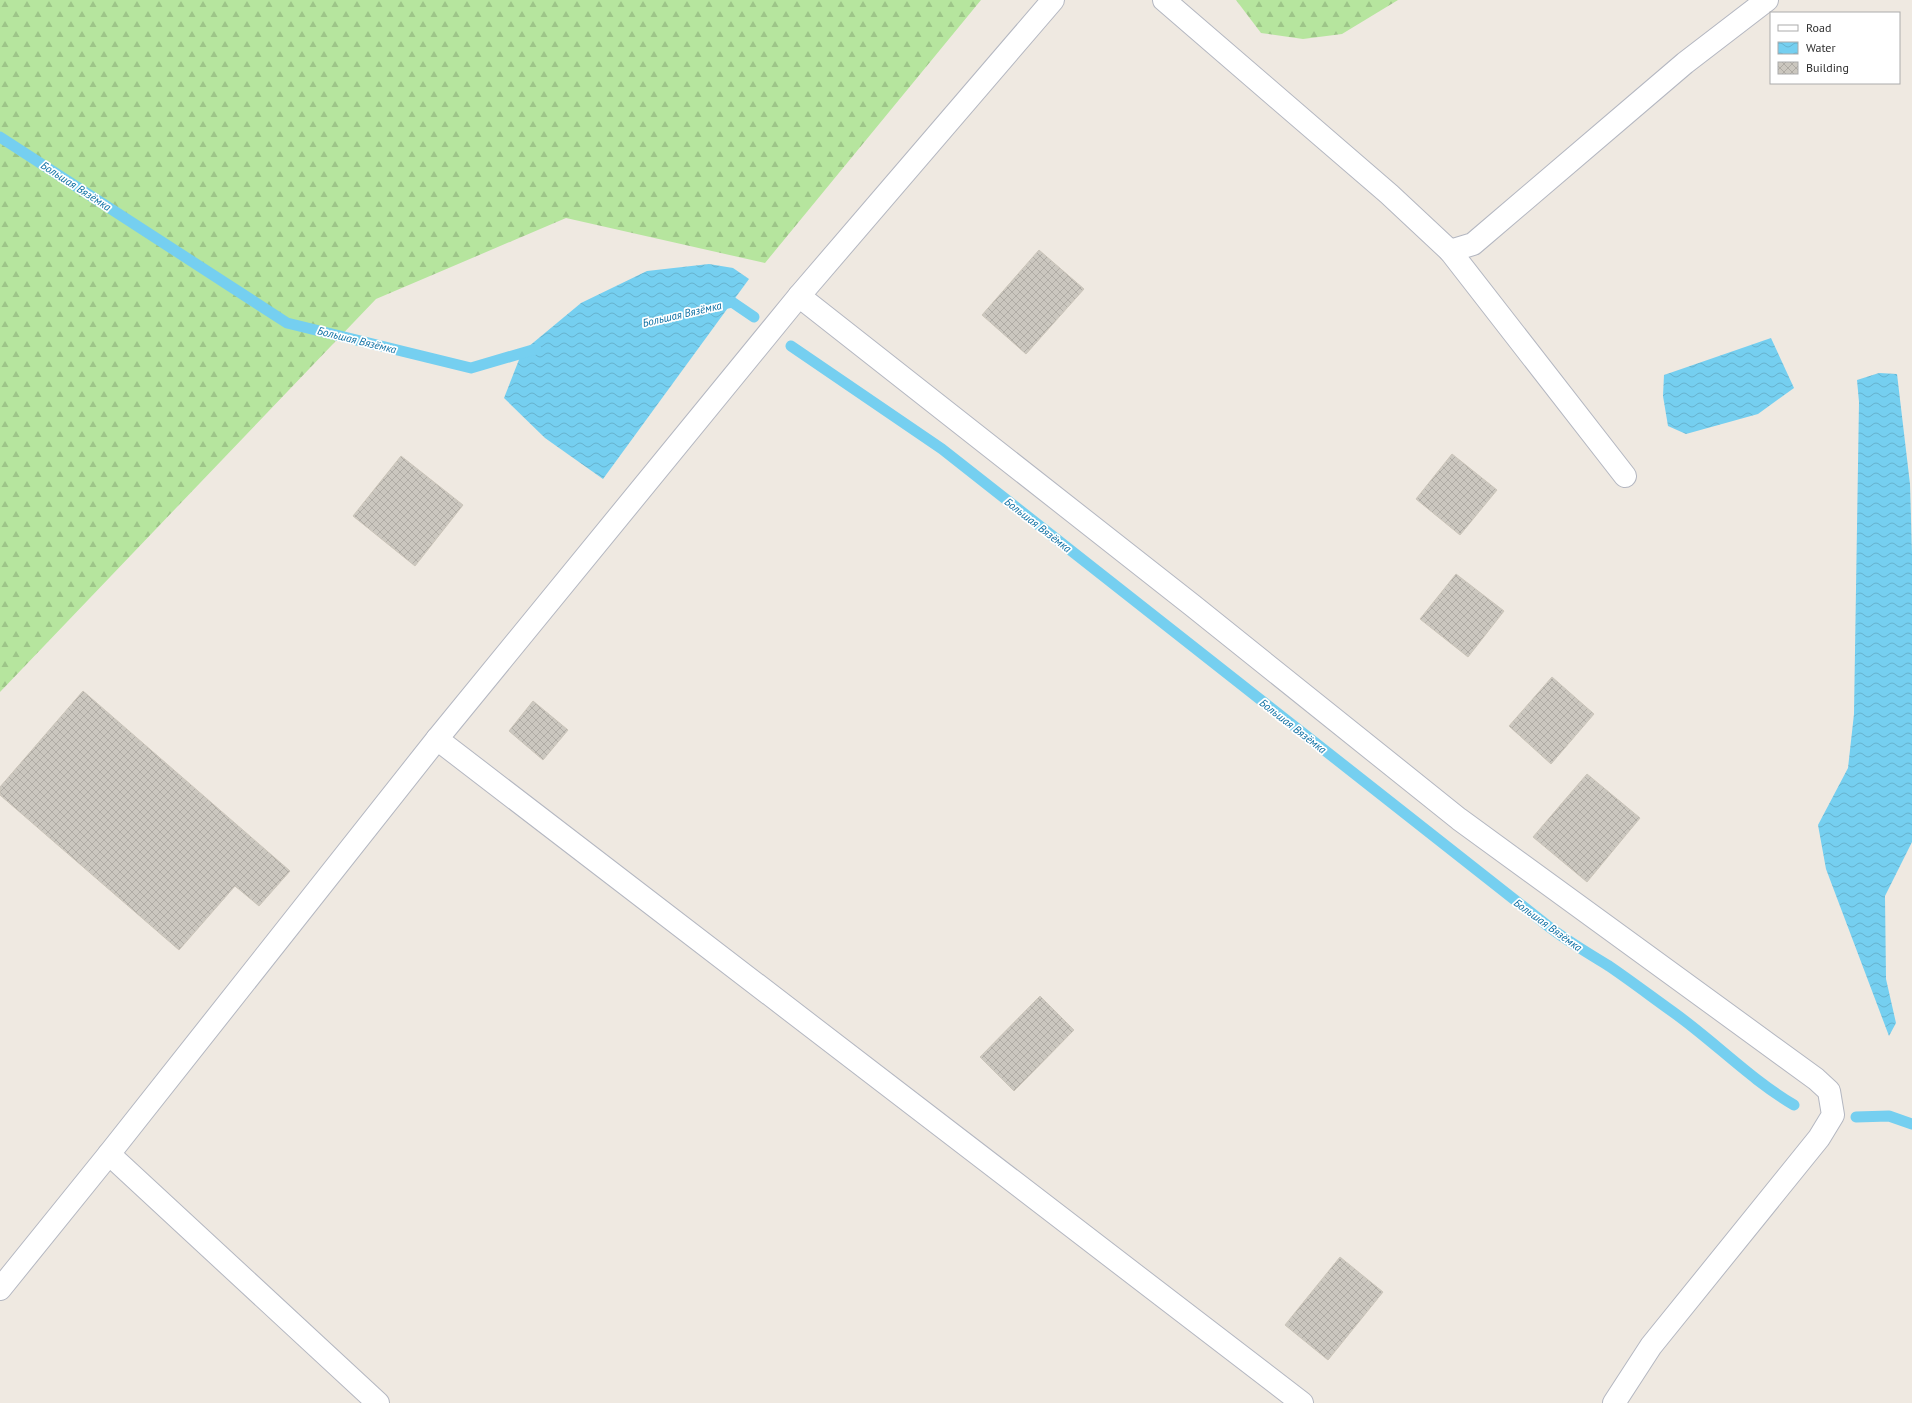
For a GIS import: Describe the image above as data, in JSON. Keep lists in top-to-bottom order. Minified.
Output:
{"water":["Большая Вязёмка"],"legend":["Road","Water","Building"]}
